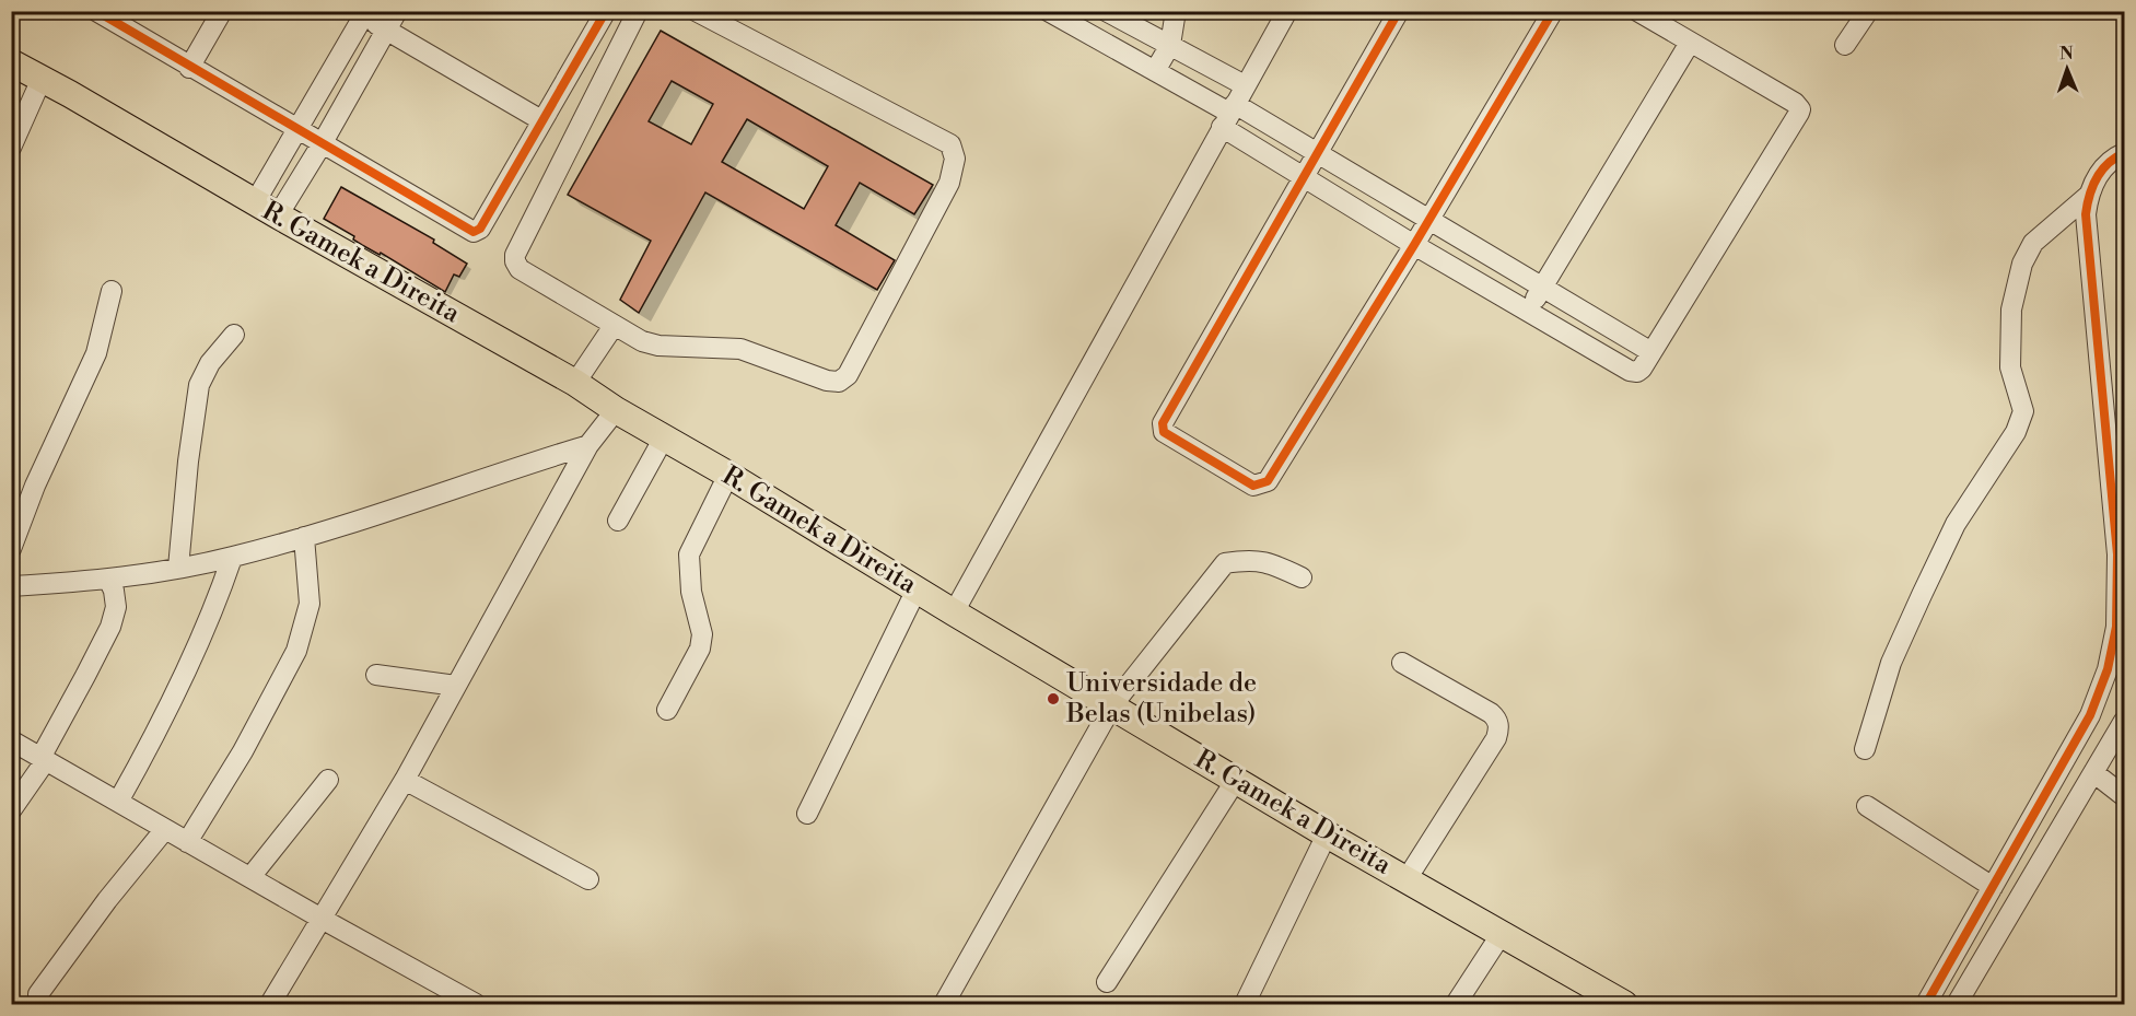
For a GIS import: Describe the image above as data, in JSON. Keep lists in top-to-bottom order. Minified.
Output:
{"streets":{"main road":["R. Gamek a Direita"]},"places":["Universidade de Belas (Unibelas)"],"north":"top"}
